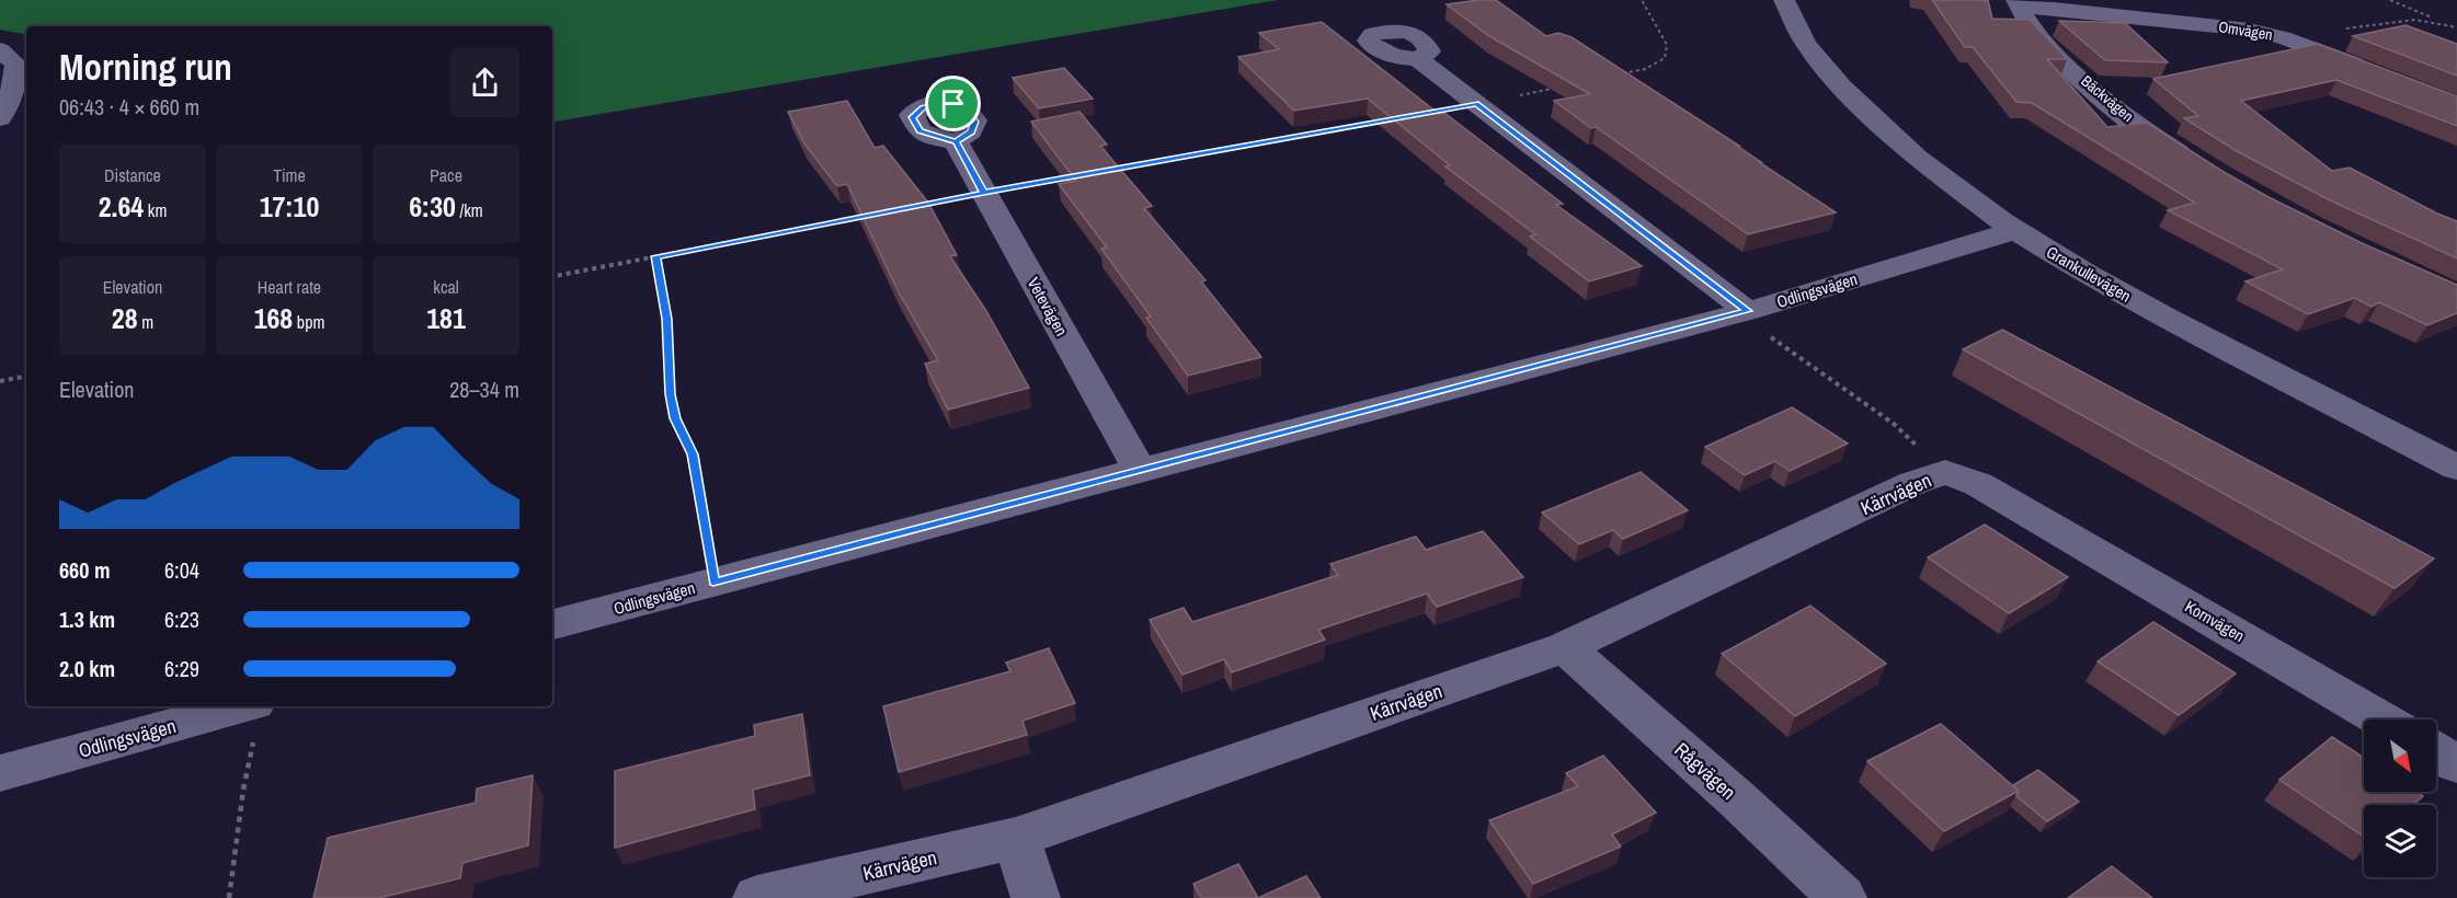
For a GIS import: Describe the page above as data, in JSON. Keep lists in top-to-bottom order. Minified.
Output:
{"streets":{"street":["Omvägen","Bäckvägen","Grankullevägen","Odlingsvägen","Vetevägen","Kärrvägen","Kornvägen","Rågvägen"]},"crossings":[["Omvägen","Bäckvägen"],["Grankullevägen","Odlingsvägen"],["Odlingsvägen","Vetevägen"],["Kärrvägen","Kornvägen"],["Kärrvägen","Rågvägen"]],"north":"bottom right","page":{"heading":["Morning run","06:43 · 4 × 660 m"],"stats":[["Distance","2.64 km"],["Time","17:10"],["Pace","6:30 /km"],["Elevation","28 m"],["Heart rate","168 bpm"],["kcal","181"]],"chart":["Elevation","28–34 m"],"list":[{"name":"660 m","note":"6:04"},{"name":"1.3 km","note":"6:23"},{"name":"2.0 km","note":"6:29"}]}}
